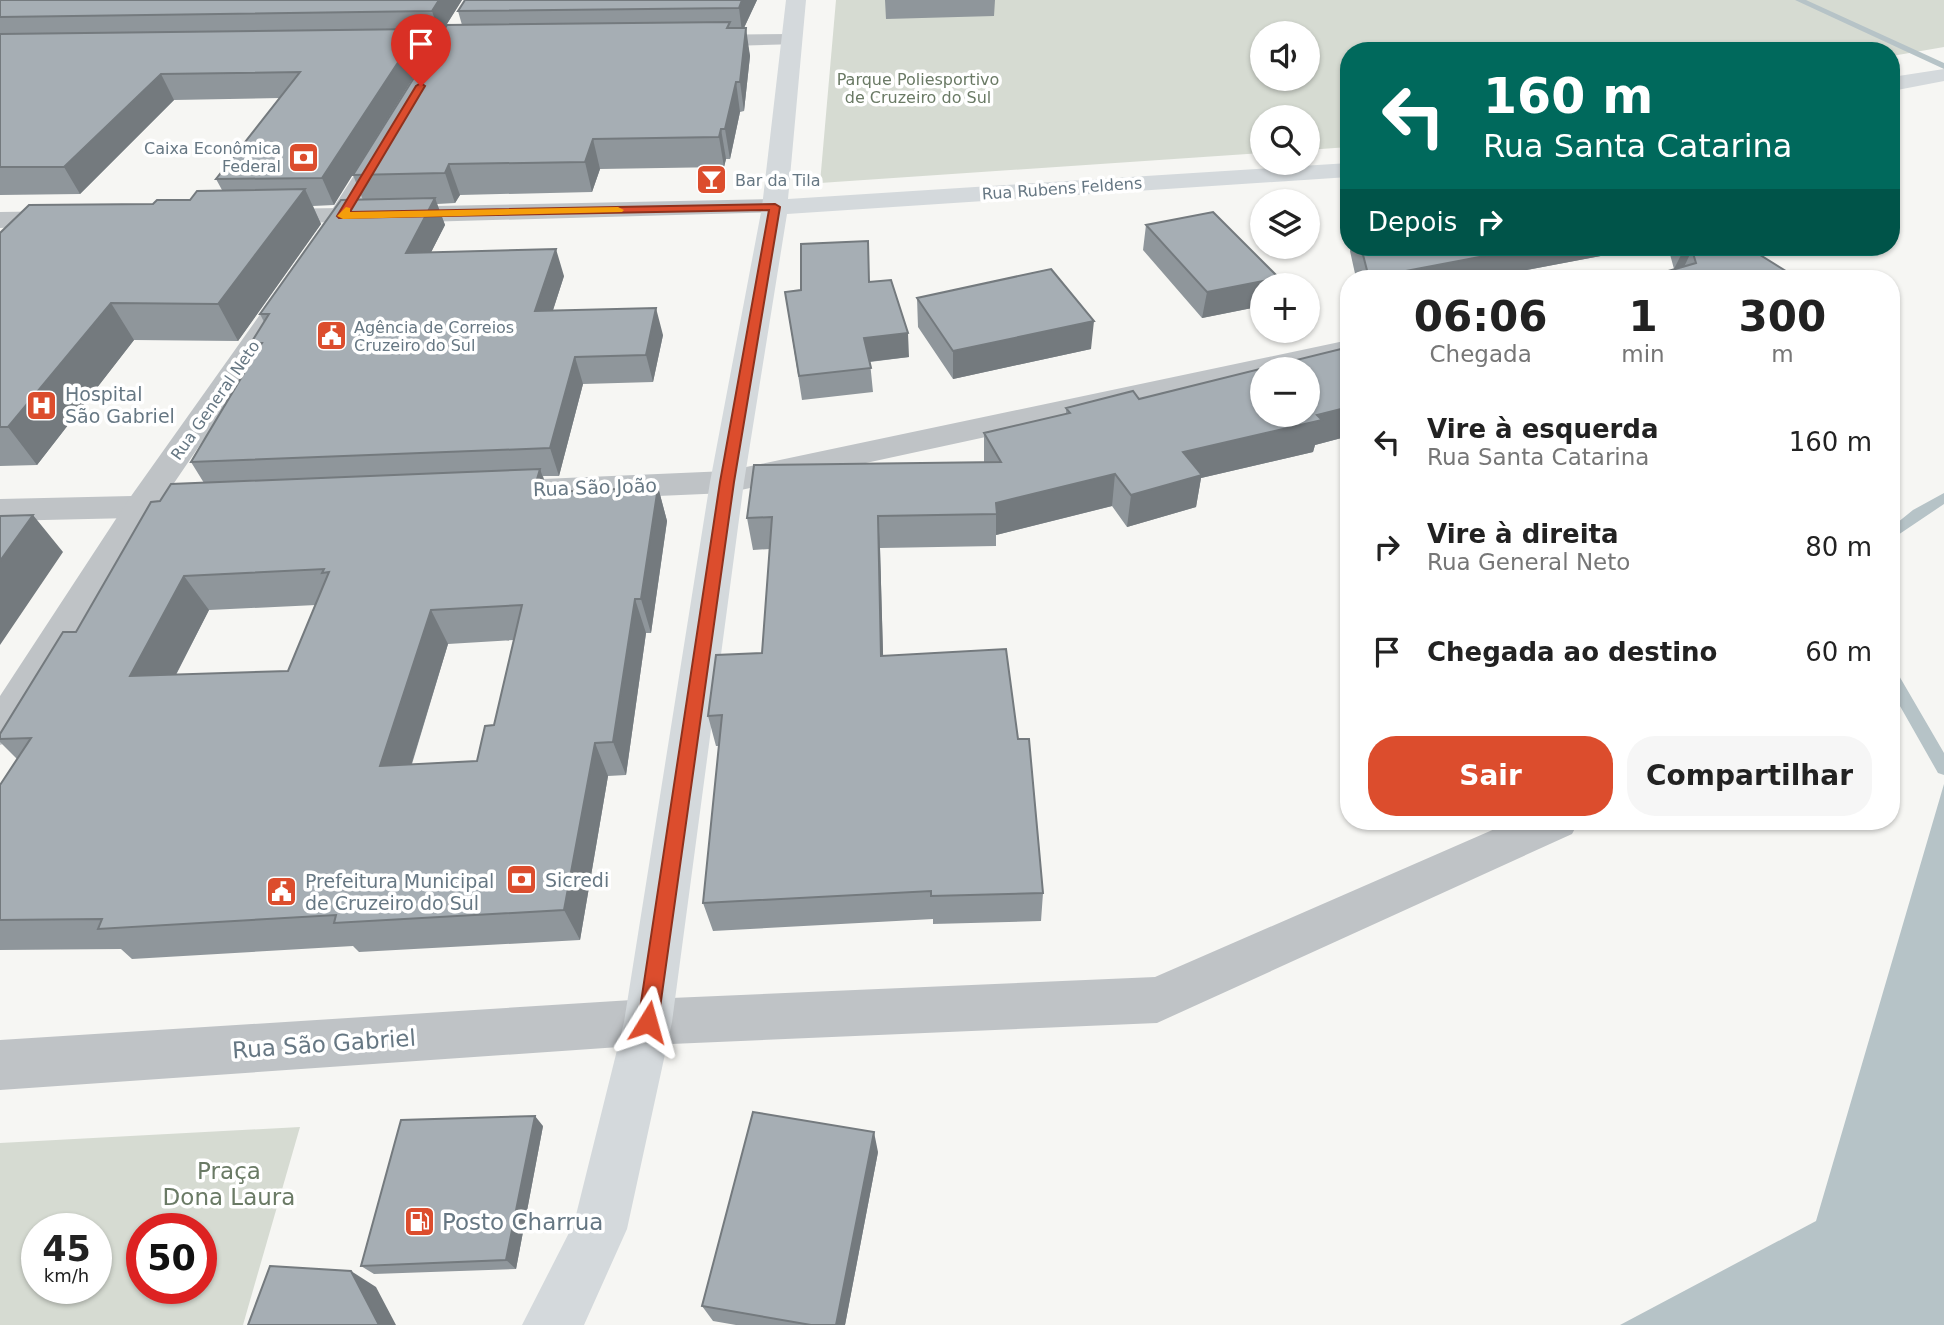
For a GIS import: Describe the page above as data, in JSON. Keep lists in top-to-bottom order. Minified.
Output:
{"streets":{"main road":["Rua Rubens Feldens"],"street":["Rua General Neto","Rua São João","Rua São Gabriel"]},"parks":["Parque Poliesportivo de Cruzeiro do Sul","Praça Dona Laura"],"places":{"bank":["Caixa Econômica Federal","Sicredi"],"bar":["Bar da Tila"],"public building":["Agência de Correios Cruzeiro do Sul","Prefeitura Municipal de Cruzeiro do Sul"],"hospital":["Hospital São Gabriel"],"fuel station":["Posto Charrua"]},"page":{"map_buttons":["+","−"],"turn":["160 m","Rua Santa Catarina"],"then":"Depois","eta":["06:06","Chegada","1","min","300","m"],"list":[{"name":"Vire à esquerda","note":"Rua Santa Catarina","value":"160 m"},{"name":"Vire à direita","note":"Rua General Neto","value":"80 m"},{"name":"Chegada ao destino","value":"60 m"}],"buttons":["Sair","Compartilhar"],"speed":"45 km/h","limit":"50"}}
